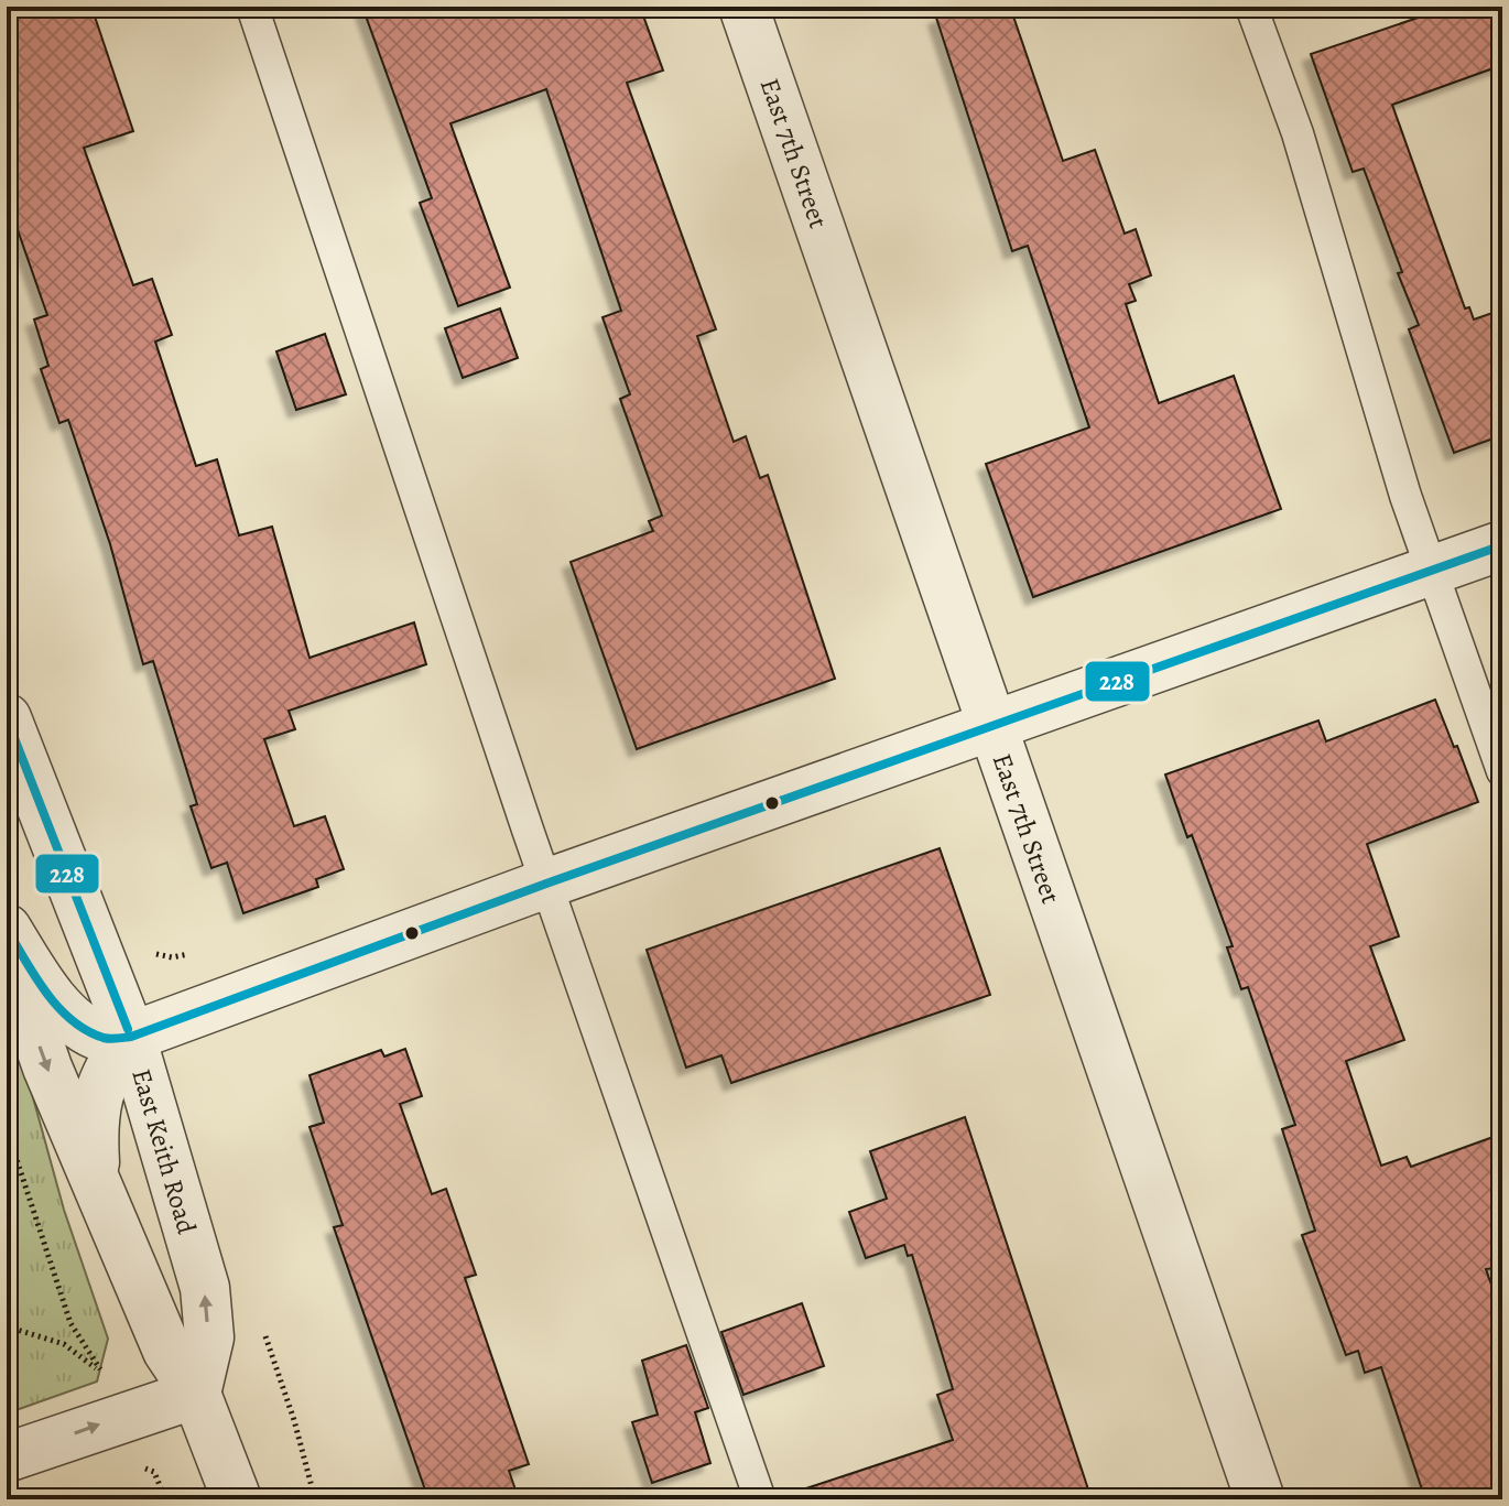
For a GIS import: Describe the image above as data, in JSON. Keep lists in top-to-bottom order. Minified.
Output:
{"streets":{"street":["East 7th Street","East Keith Road"]},"lines":["transit line 228"]}
